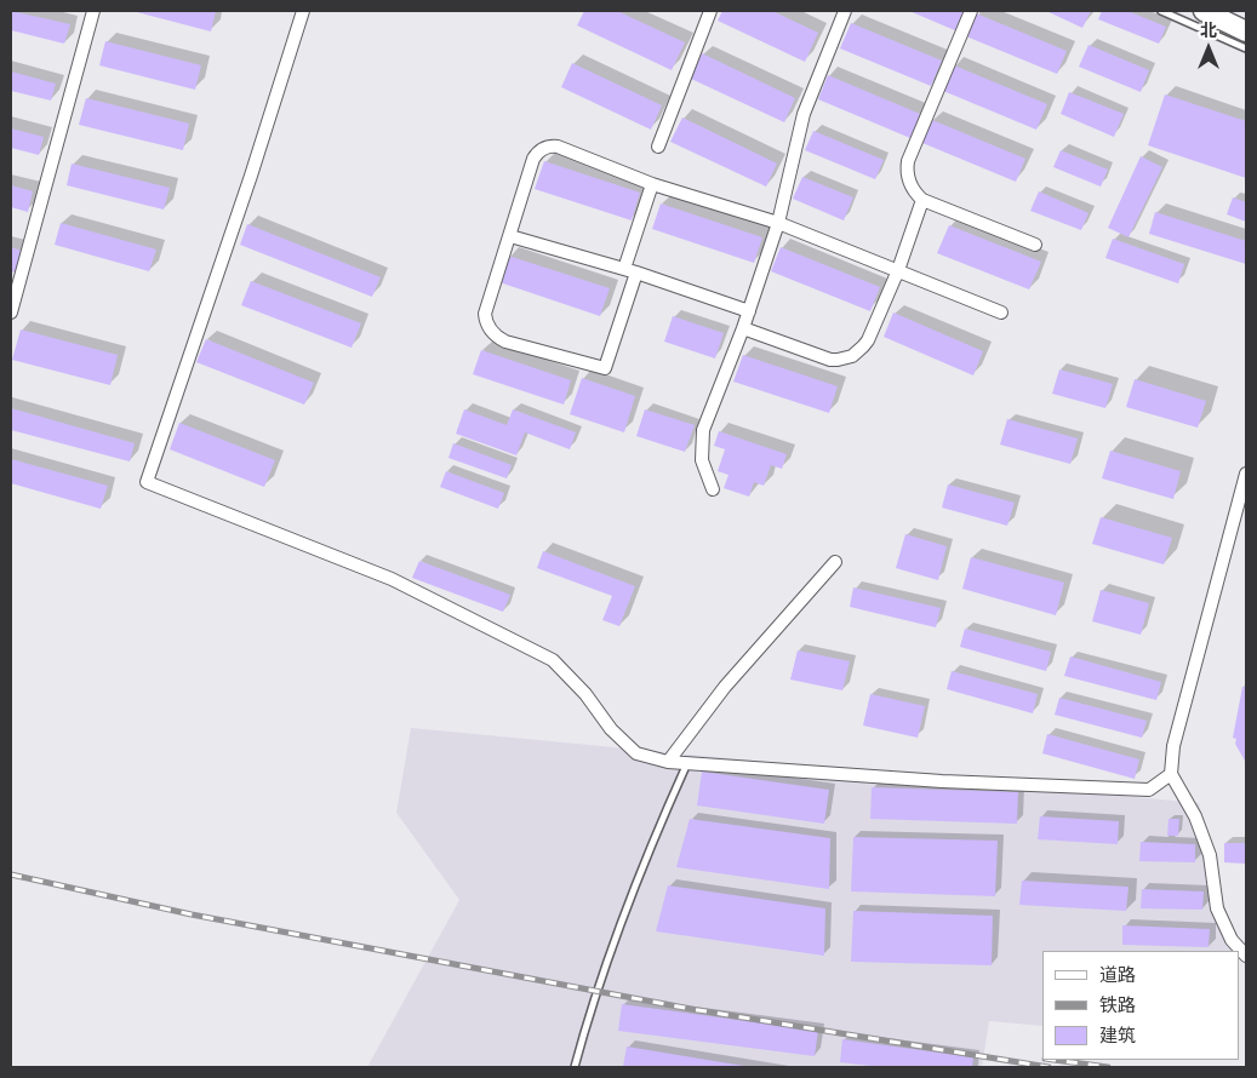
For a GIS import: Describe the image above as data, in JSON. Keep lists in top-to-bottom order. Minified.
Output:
{"legend":["道路","铁路","建筑"],"north":"top"}
